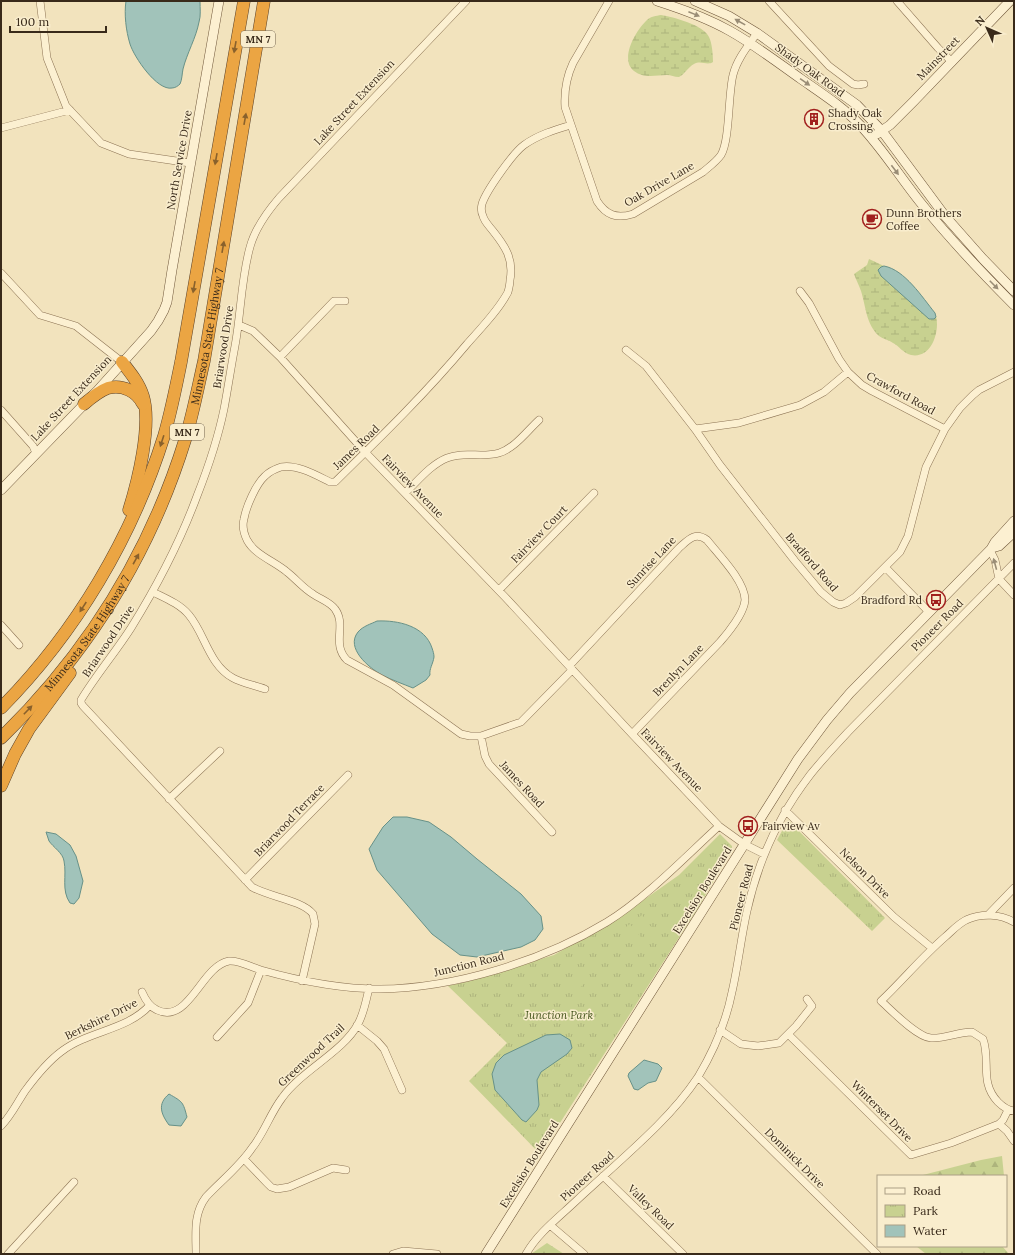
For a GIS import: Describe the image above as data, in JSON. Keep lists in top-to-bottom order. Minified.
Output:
{"streets":{"highway":["MN 7","Minnesota State Highway 7"],"main road":["Mainstreet","Shady Oak Road","Lake Street Extension","North Service Drive","Excelsior Boulevard"],"street":["Oak Drive Lane","Briarwood Drive","Crawford Road","James Road","Fairview Avenue","Fairview Court","Sunrise Lane","Bradford Road","Pioneer Road","Brenlyn Lane","Briarwood Terrace","Nelson Drive","Junction Road","Berkshire Drive","Greenwood Trail","Winterset Drive","Dominick Drive","Valley Road"]},"crossings":[["Mainstreet","Shady Oak Road"],["Shady Oak Road","Oak Drive Lane"],["Lake Street Extension","North Service Drive"],["Lake Street Extension","Briarwood Drive"],["Oak Drive Lane","James Road"],["Briarwood Drive","Fairview Avenue"],["Briarwood Drive","Briarwood Terrace"],["Briarwood Drive","Junction Road"],["Crawford Road","Bradford Road"],["James Road","Fairview Avenue"],["James Road","Sunrise Lane"],["Fairview Avenue","Fairview Court"],["Fairview Avenue","Sunrise Lane"],["Fairview Avenue","Pioneer Road"],["Fairview Avenue","Brenlyn Lane"],["Fairview Avenue","Excelsior Boulevard"],["Fairview Avenue","Junction Road"],["Sunrise Lane","Brenlyn Lane"],["Pioneer Road","Nelson Drive"],["Pioneer Road","Dominick Drive"],["Pioneer Road","Valley Road"],["Junction Road","Berkshire Drive"],["Junction Road","Greenwood Trail"]],"parks":["Junction Park"],"places":{"building":["Shady Oak Crossing"],"cafe":["Dunn Brothers Coffee"],"bus stop":["Bradford Rd","Fairview Av"]},"legend":["Road","Park","Water"],"scale_bar":"100 m","north":"top left"}
